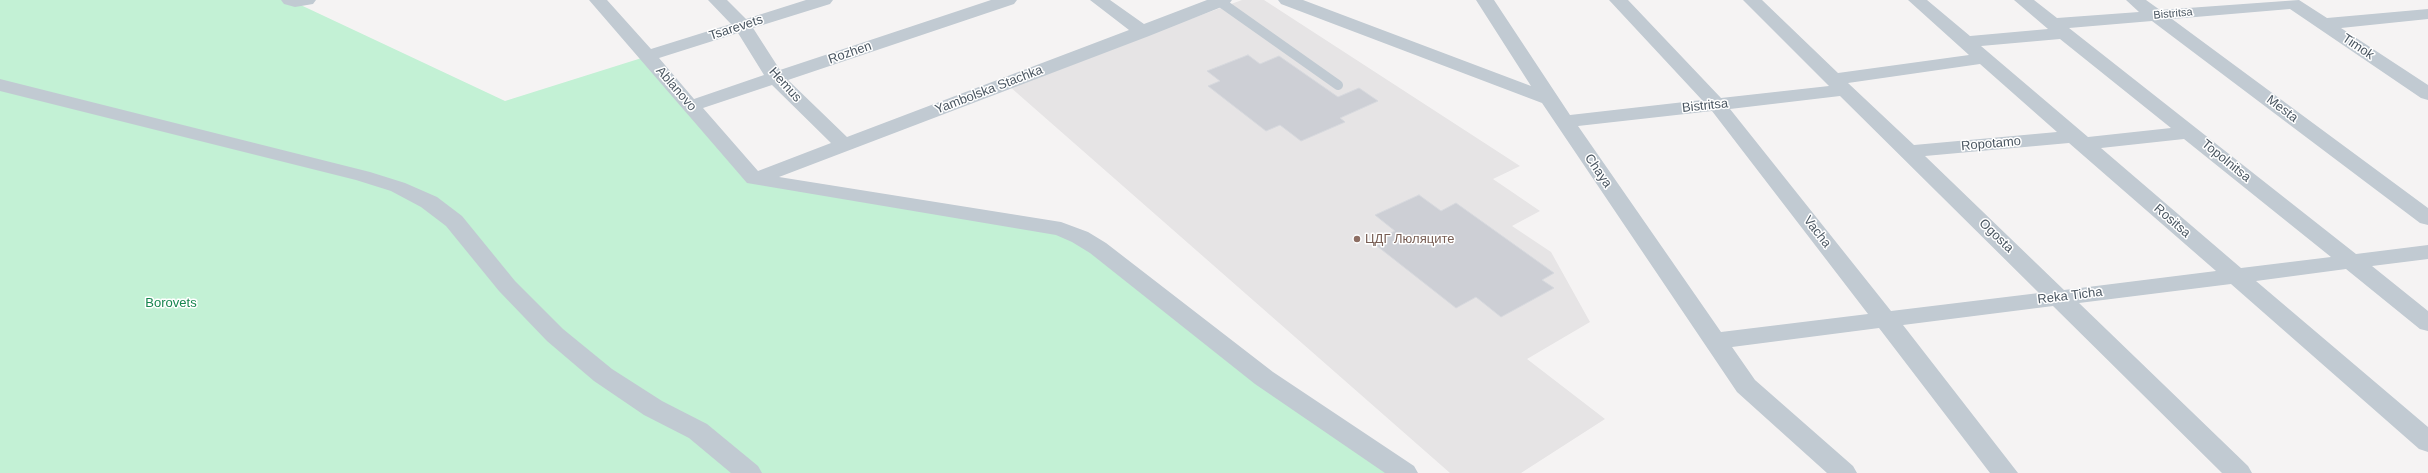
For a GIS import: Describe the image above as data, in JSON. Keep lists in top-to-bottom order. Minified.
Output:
{"streets":{"street":["Bistritsa","Tsarevets","Timok","Rozhen","Hemus","Ablanovo","Yambolska Stachka","Mesta","Ropotamo","Topolnitsa","Chaya","Rositsa","Vacha","Ogosta","Reka Ticha"]},"crossings":[["Bistritsa","Timok"],["Bistritsa","Mesta"],["Bistritsa","Topolnitsa"],["Bistritsa","Chaya"],["Bistritsa","Rositsa"],["Bistritsa","Vacha"],["Bistritsa","Ogosta"],["Tsarevets","Hemus"],["Tsarevets","Ablanovo"],["Rozhen","Hemus"],["Rozhen","Ablanovo"],["Hemus","Yambolska Stachka"],["Ablanovo","Yambolska Stachka"],["Ropotamo","Topolnitsa"],["Ropotamo","Rositsa"],["Ropotamo","Ogosta"],["Topolnitsa","Reka Ticha"],["Chaya","Reka Ticha"],["Rositsa","Reka Ticha"],["Vacha","Reka Ticha"],["Ogosta","Reka Ticha"]],"parks":["Borovets"],"places":["ЦДГ Люляците"]}
